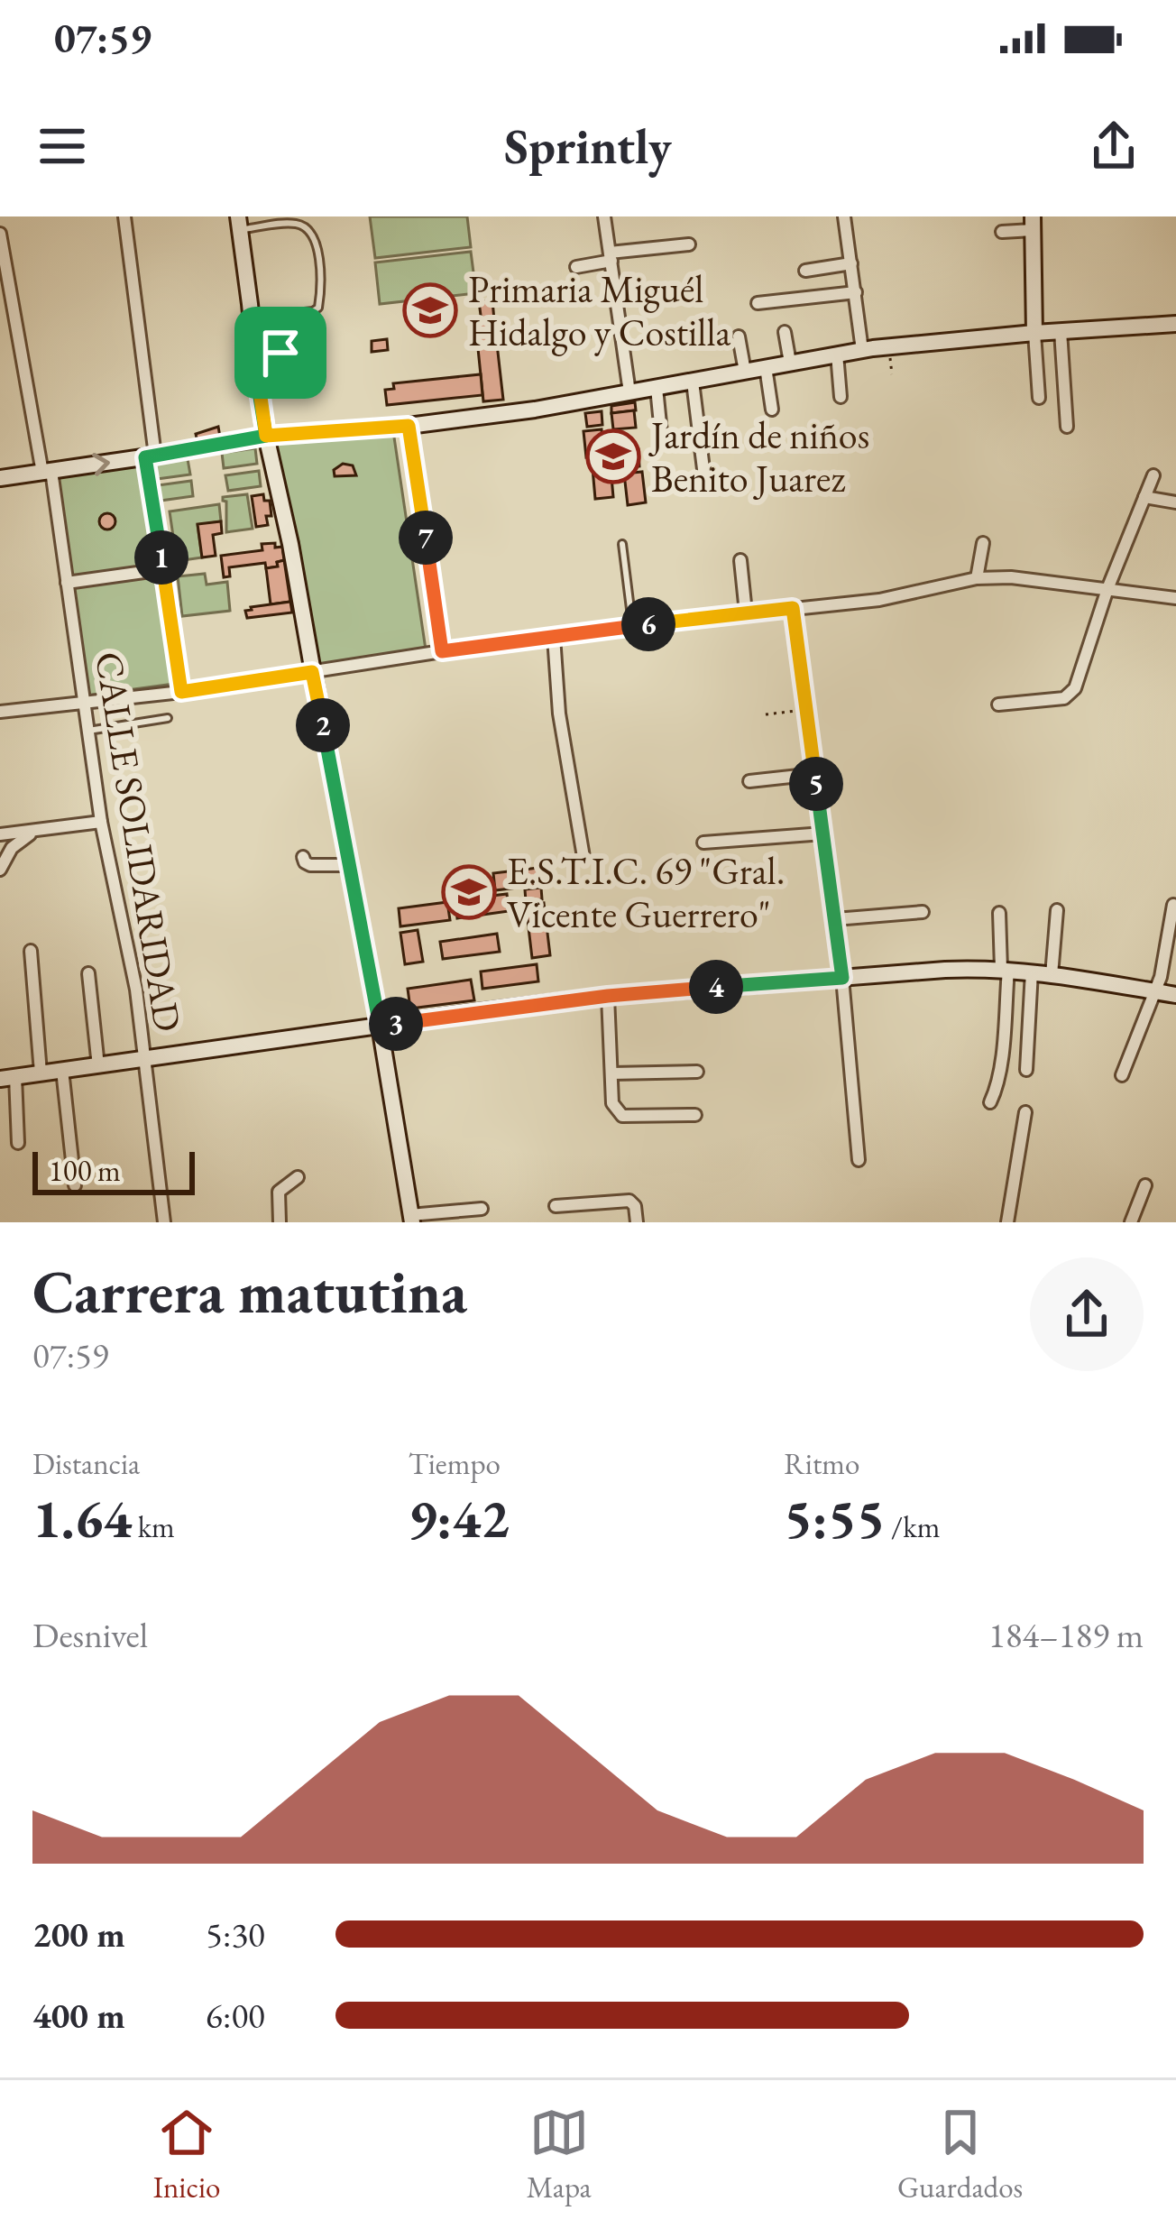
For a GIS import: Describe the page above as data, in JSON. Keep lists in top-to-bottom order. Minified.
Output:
{"streets":{"street":["CALLE SOLIDARIDAD"]},"places":{"school or university":["Primaria Miguél Hidalgo y Costilla","Jardín de niños Benito Juarez","E.S.T.I.C. 69 \"Gral. Vicente Guerrero\""]},"scale_bar":"100 m","page":{"status":"07:59","header":"Sprintly","pins":["7","1","6","2","5","4","3"],"scale":"100 m","heading":["Carrera matutina","07:59"],"stats":[["Distancia","1.64 km"],["Tiempo","9:42"],["Ritmo","5:55 /km"]],"chart":["Desnivel","184–189 m"],"list":[{"name":"200 m","note":"5:30"},{"name":"400 m","note":"6:00"}],"tabs":["Inicio","Mapa","Guardados"]}}
